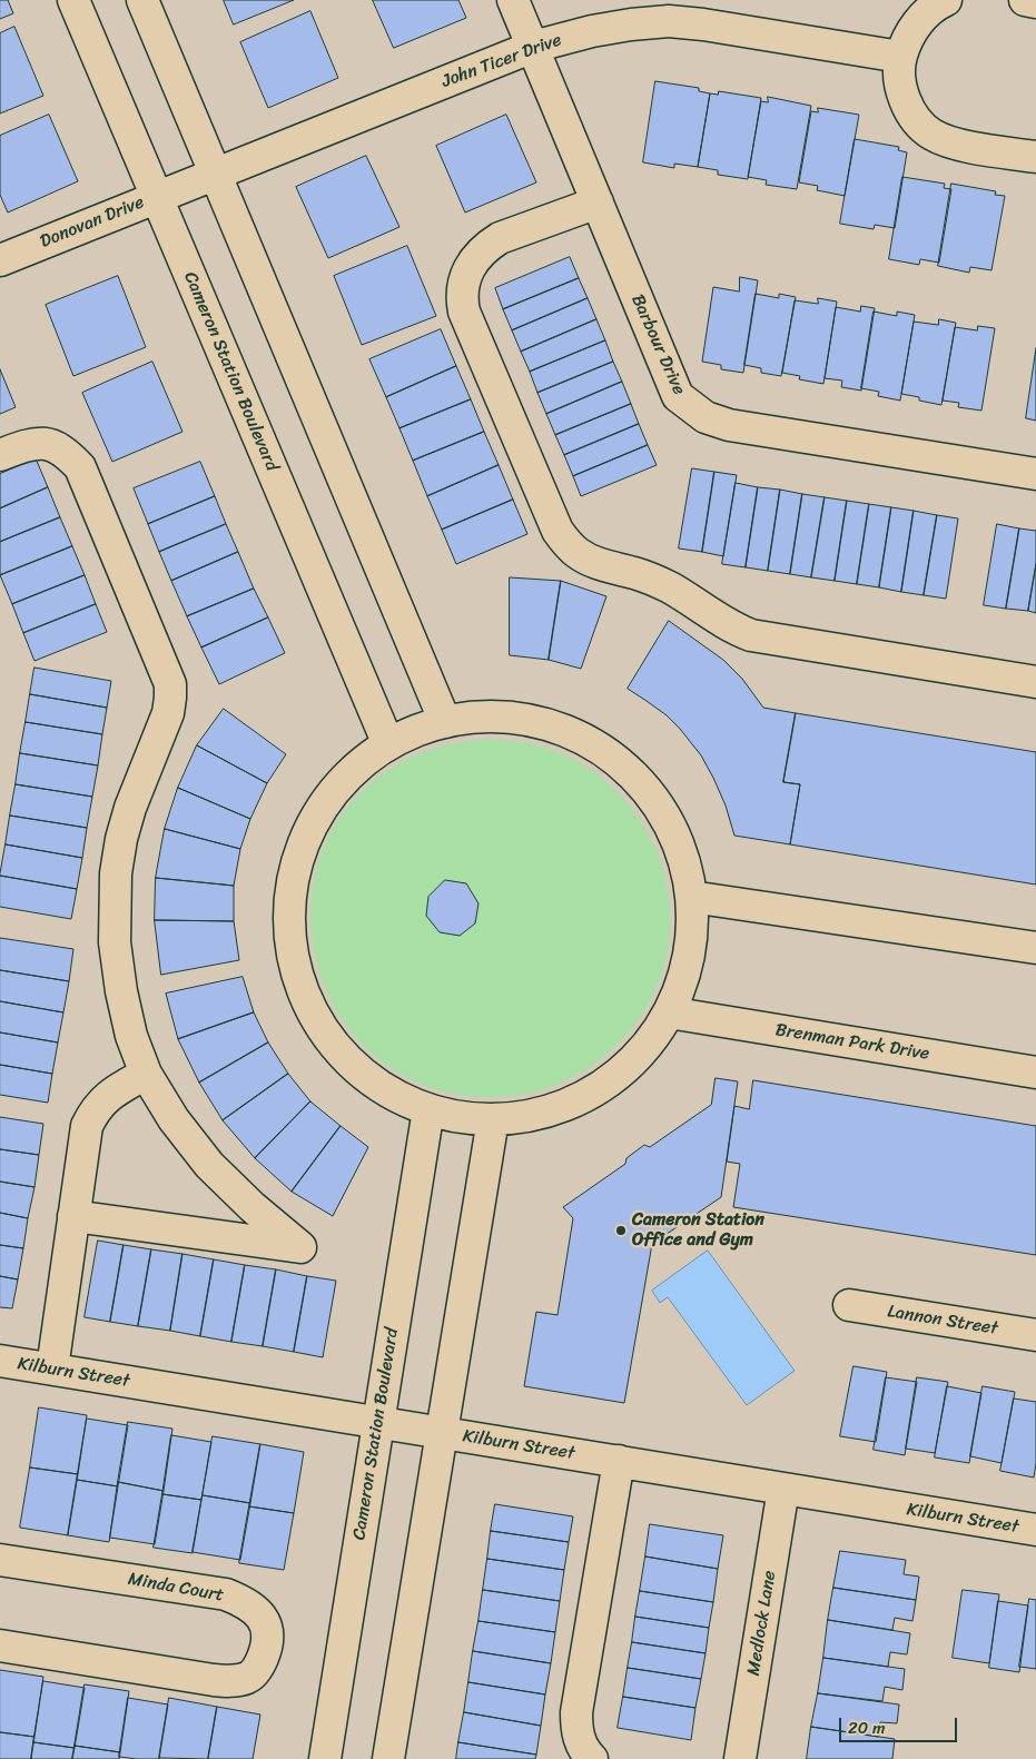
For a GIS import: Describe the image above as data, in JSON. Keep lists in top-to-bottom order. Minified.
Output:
{"streets":{"street":["John Ticer Drive","Donovan Drive","Barbour Drive","Cameron Station Boulevard","Brenman Park Drive","Lannon Street","Kilburn Street","Minda Court","Medlock Lane"]},"crossings":[["John Ticer Drive","Donovan Drive"],["John Ticer Drive","Barbour Drive"],["Donovan Drive","Cameron Station Boulevard"],["Cameron Station Boulevard","Kilburn Street"],["Kilburn Street","Medlock Lane"]],"places":["Cameron Station Office and Gym"],"scale_bar":"20 m"}
